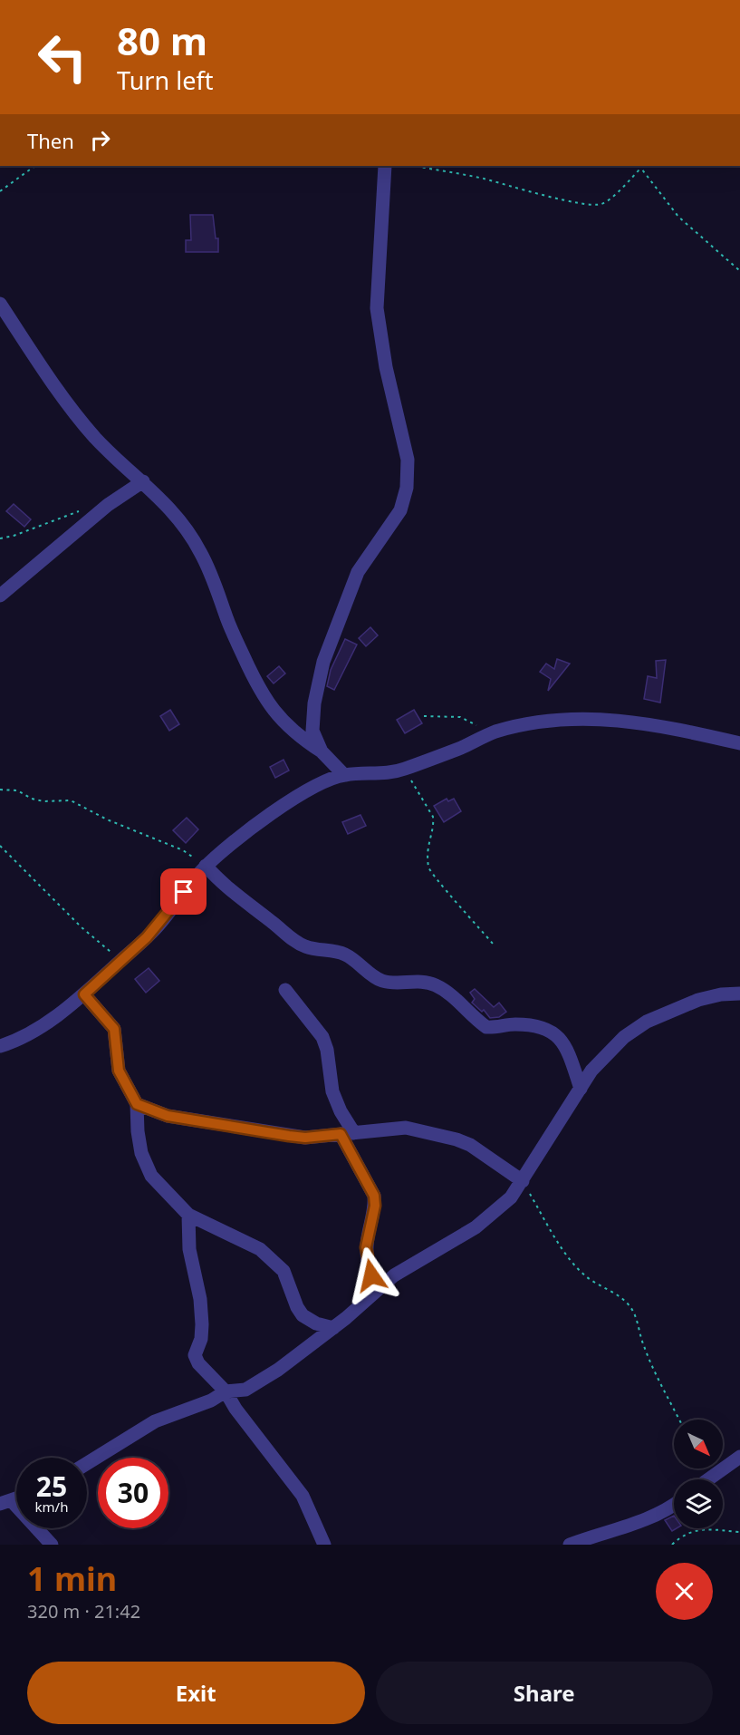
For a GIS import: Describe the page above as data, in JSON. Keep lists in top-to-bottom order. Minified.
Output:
{"north":"bottom right","page":{"turn":["80 m","Turn left"],"then":"Then","speed":"25 km/h","limit":"30","heading":["1 min","320 m · 21:42"],"buttons":["Exit","Share"]}}
